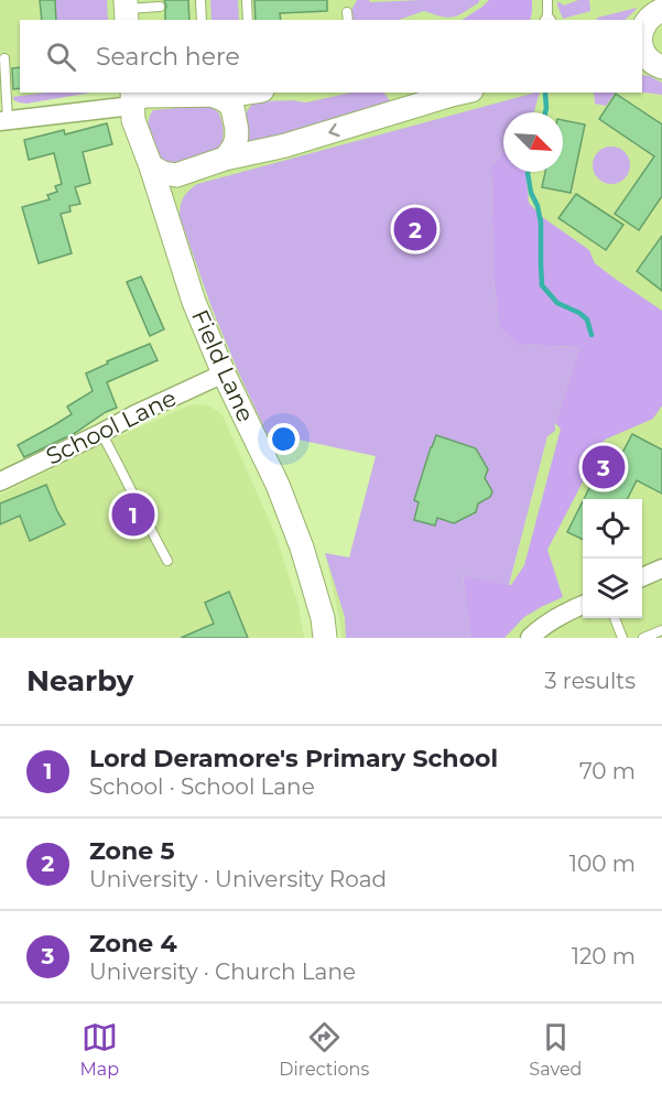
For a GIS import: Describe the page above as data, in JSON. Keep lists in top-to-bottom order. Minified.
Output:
{"streets":{"street":["Field Lane","School Lane"]},"crossings":[["Field Lane","School Lane"]],"north":"bottom right","page":{"search":"Search here","pins":["2","3","1"],"heading":["Nearby","3 results"],"list":[{"mark":"1","name":"Lord Deramore's Primary School","note":"School · School Lane","value":"70 m"},{"mark":"2","name":"Zone 5","note":"University · University Road","value":"100 m"},{"mark":"3","name":"Zone 4","note":"University · Church Lane","value":"120 m"}],"nav":["Map","Directions","Saved"]}}
